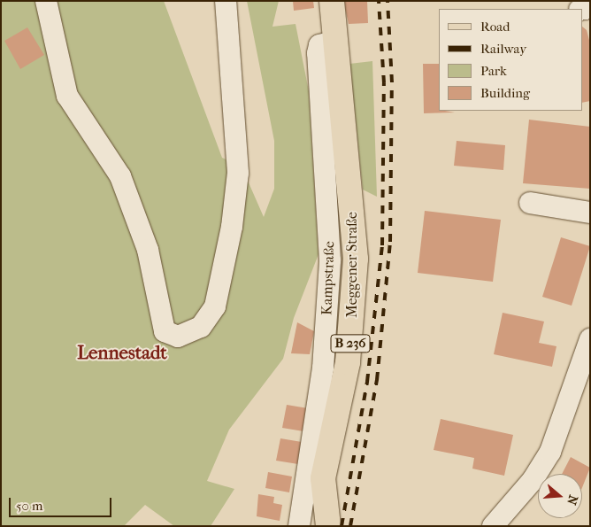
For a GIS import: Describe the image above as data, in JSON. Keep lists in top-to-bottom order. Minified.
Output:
{"streets":{"main road":["Meggener Straße","B 236"],"street":["Kampstraße"]},"crossings":[["Meggener Straße","Kampstraße"]],"districts":["Lennestadt"],"legend":["Road","Railway","Park","Building"],"scale_bar":"50 m","north":"right"}
